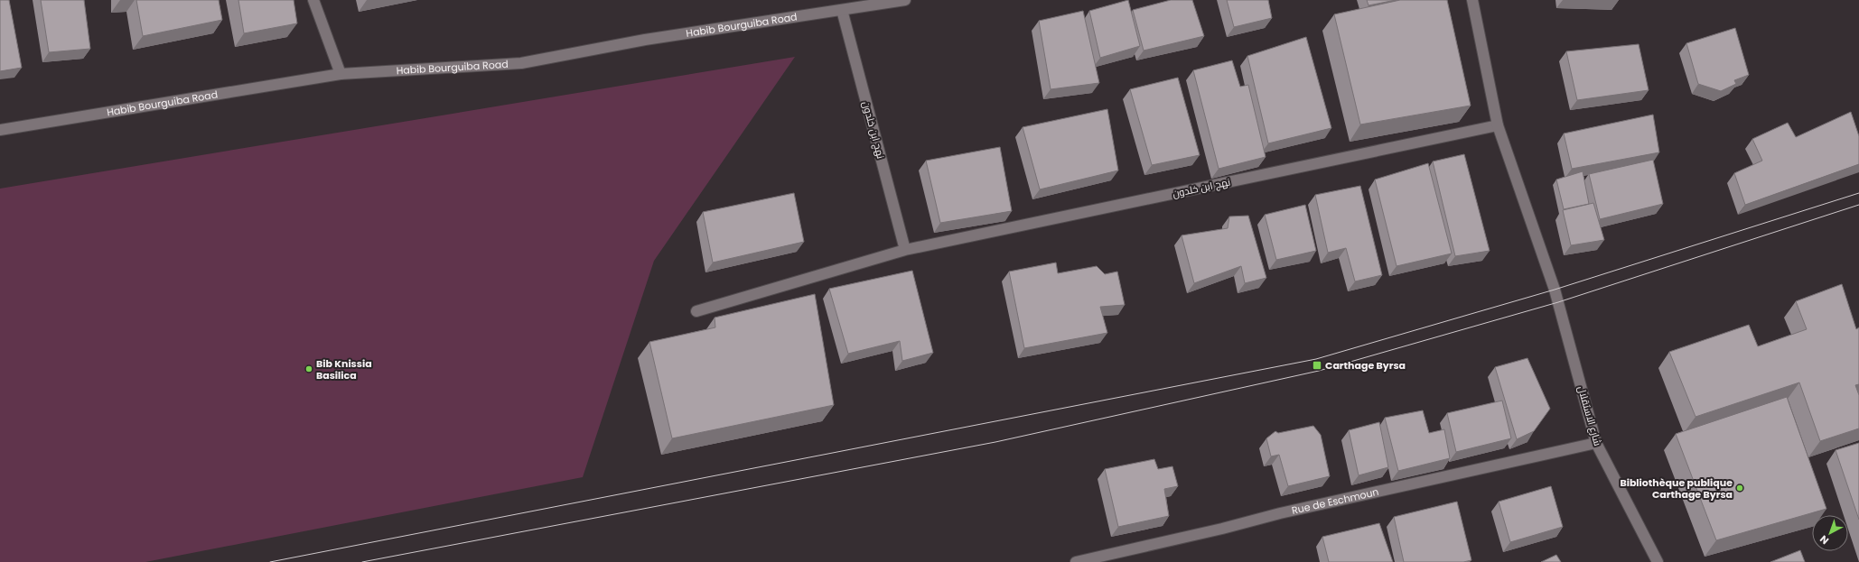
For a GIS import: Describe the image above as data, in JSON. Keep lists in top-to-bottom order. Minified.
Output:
{"streets":{"street":["Habib Bourguiba Road","نهج ابن خلدون","شارع الاستقلال","Rue de Eschmoun"]},"crossings":[["Habib Bourguiba Road","نهج ابن خلدون"],["نهج ابن خلدون","شارع الاستقلال"],["شارع الاستقلال","Rue de Eschmoun"]],"places":{"transit":["Carthage Byrsa"],"other":["Bib Knissia Basilica","Bibliothèque publique Carthage Byrsa"]},"north":"bottom left"}
